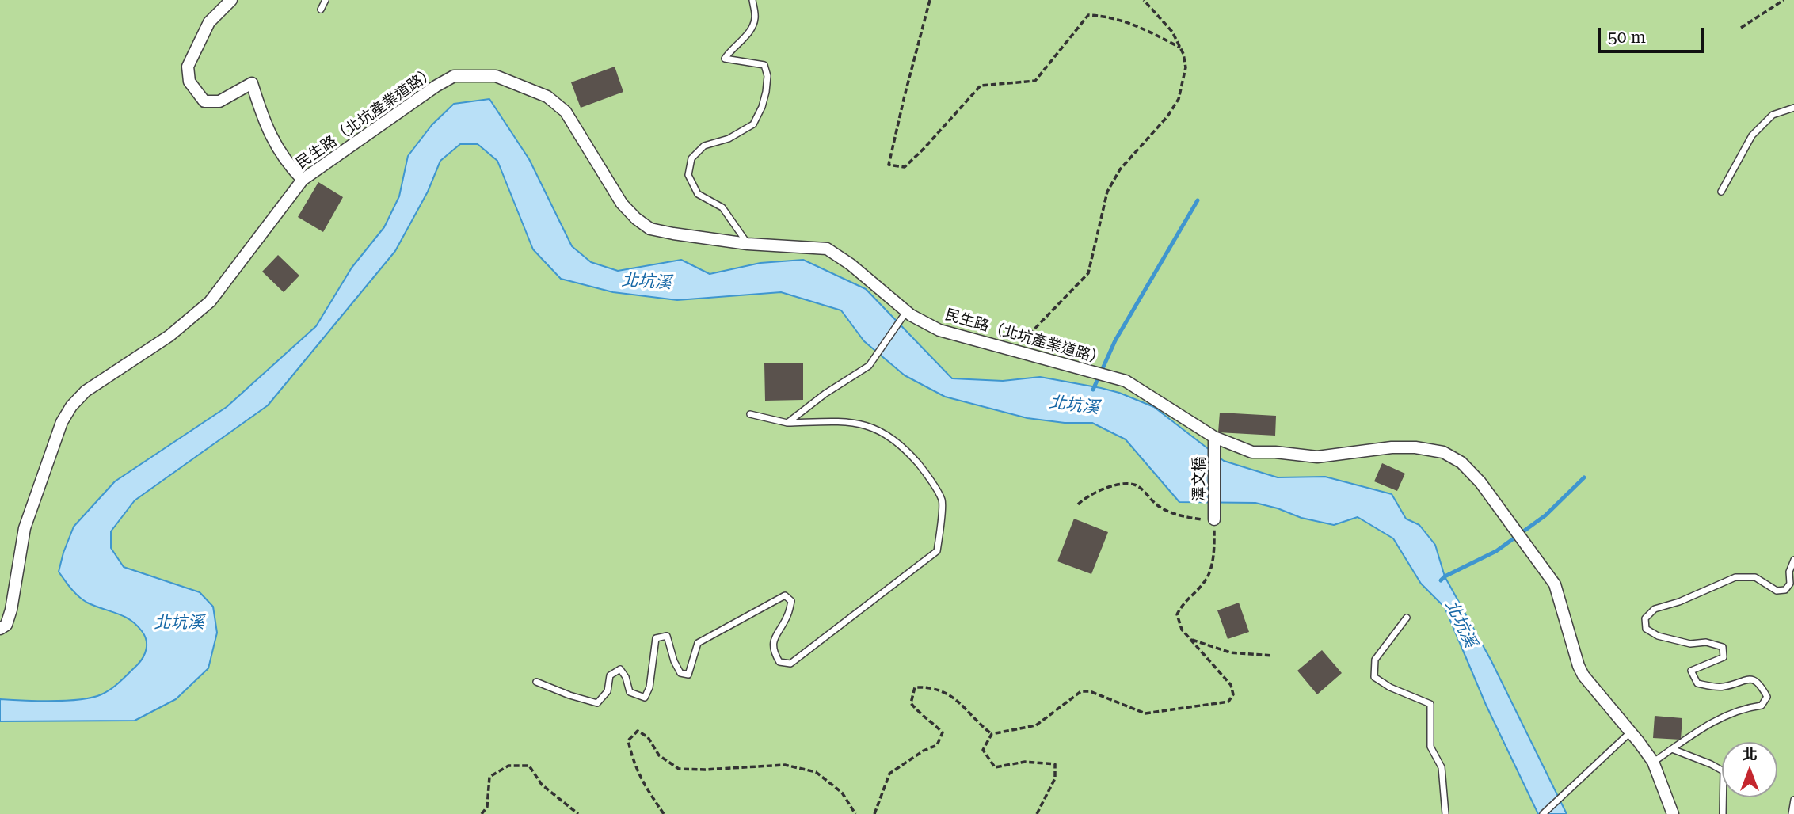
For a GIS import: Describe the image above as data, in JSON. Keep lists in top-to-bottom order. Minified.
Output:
{"streets":{"street":["民生路（北坑產業道路）","澤文橋"]},"water":["北坑溪"],"scale_bar":"50 m","north":"top"}
